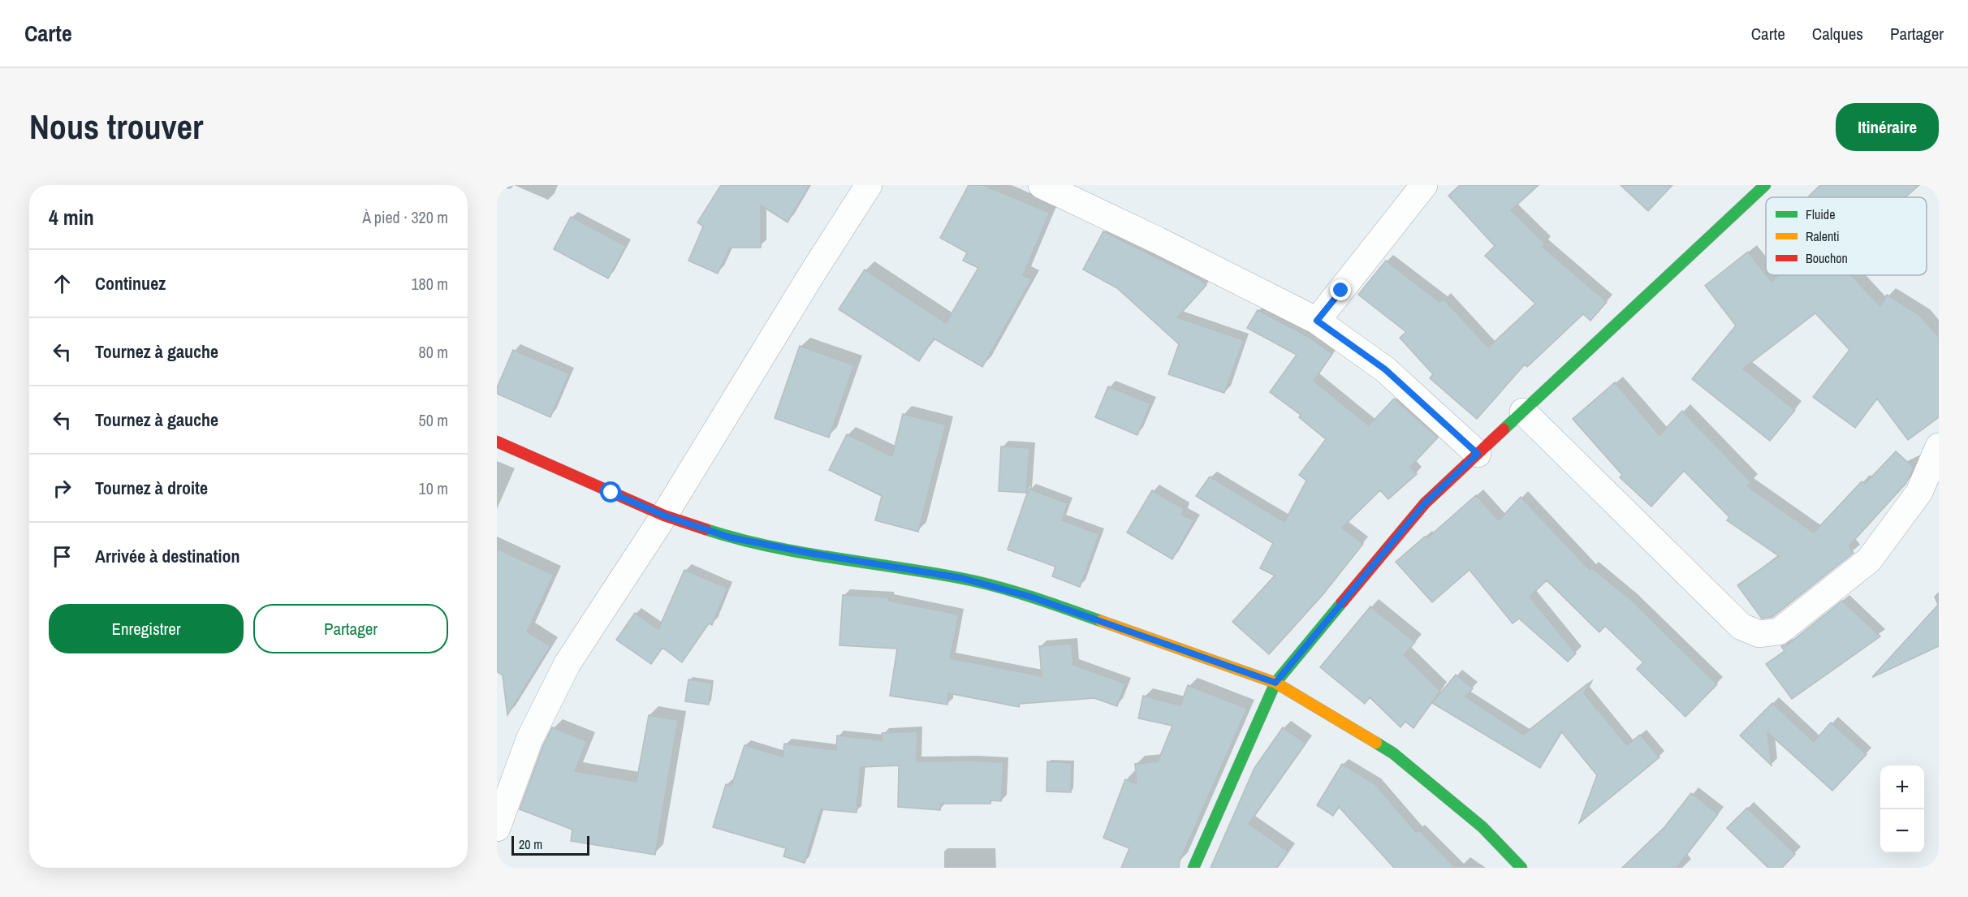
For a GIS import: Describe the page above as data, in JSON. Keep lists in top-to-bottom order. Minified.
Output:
{"legend":["Fluide","Ralenti","Bouchon"],"scale_bar":"20 m","page":{"header":"Carte","nav":["Carte","Calques","Partager"],"buttons":["Itinéraire",["Enregistrer","Partager"]],"title":"Nous trouver","heading":["4 min","À pied · 320 m"],"list":[["Continuez","180 m"],["Tournez à gauche","80 m"],["Tournez à gauche","50 m"],["Tournez à droite","10 m"],"Arrivée à destination"],"map_buttons":["+","−"],"scale":"20 m"}}
